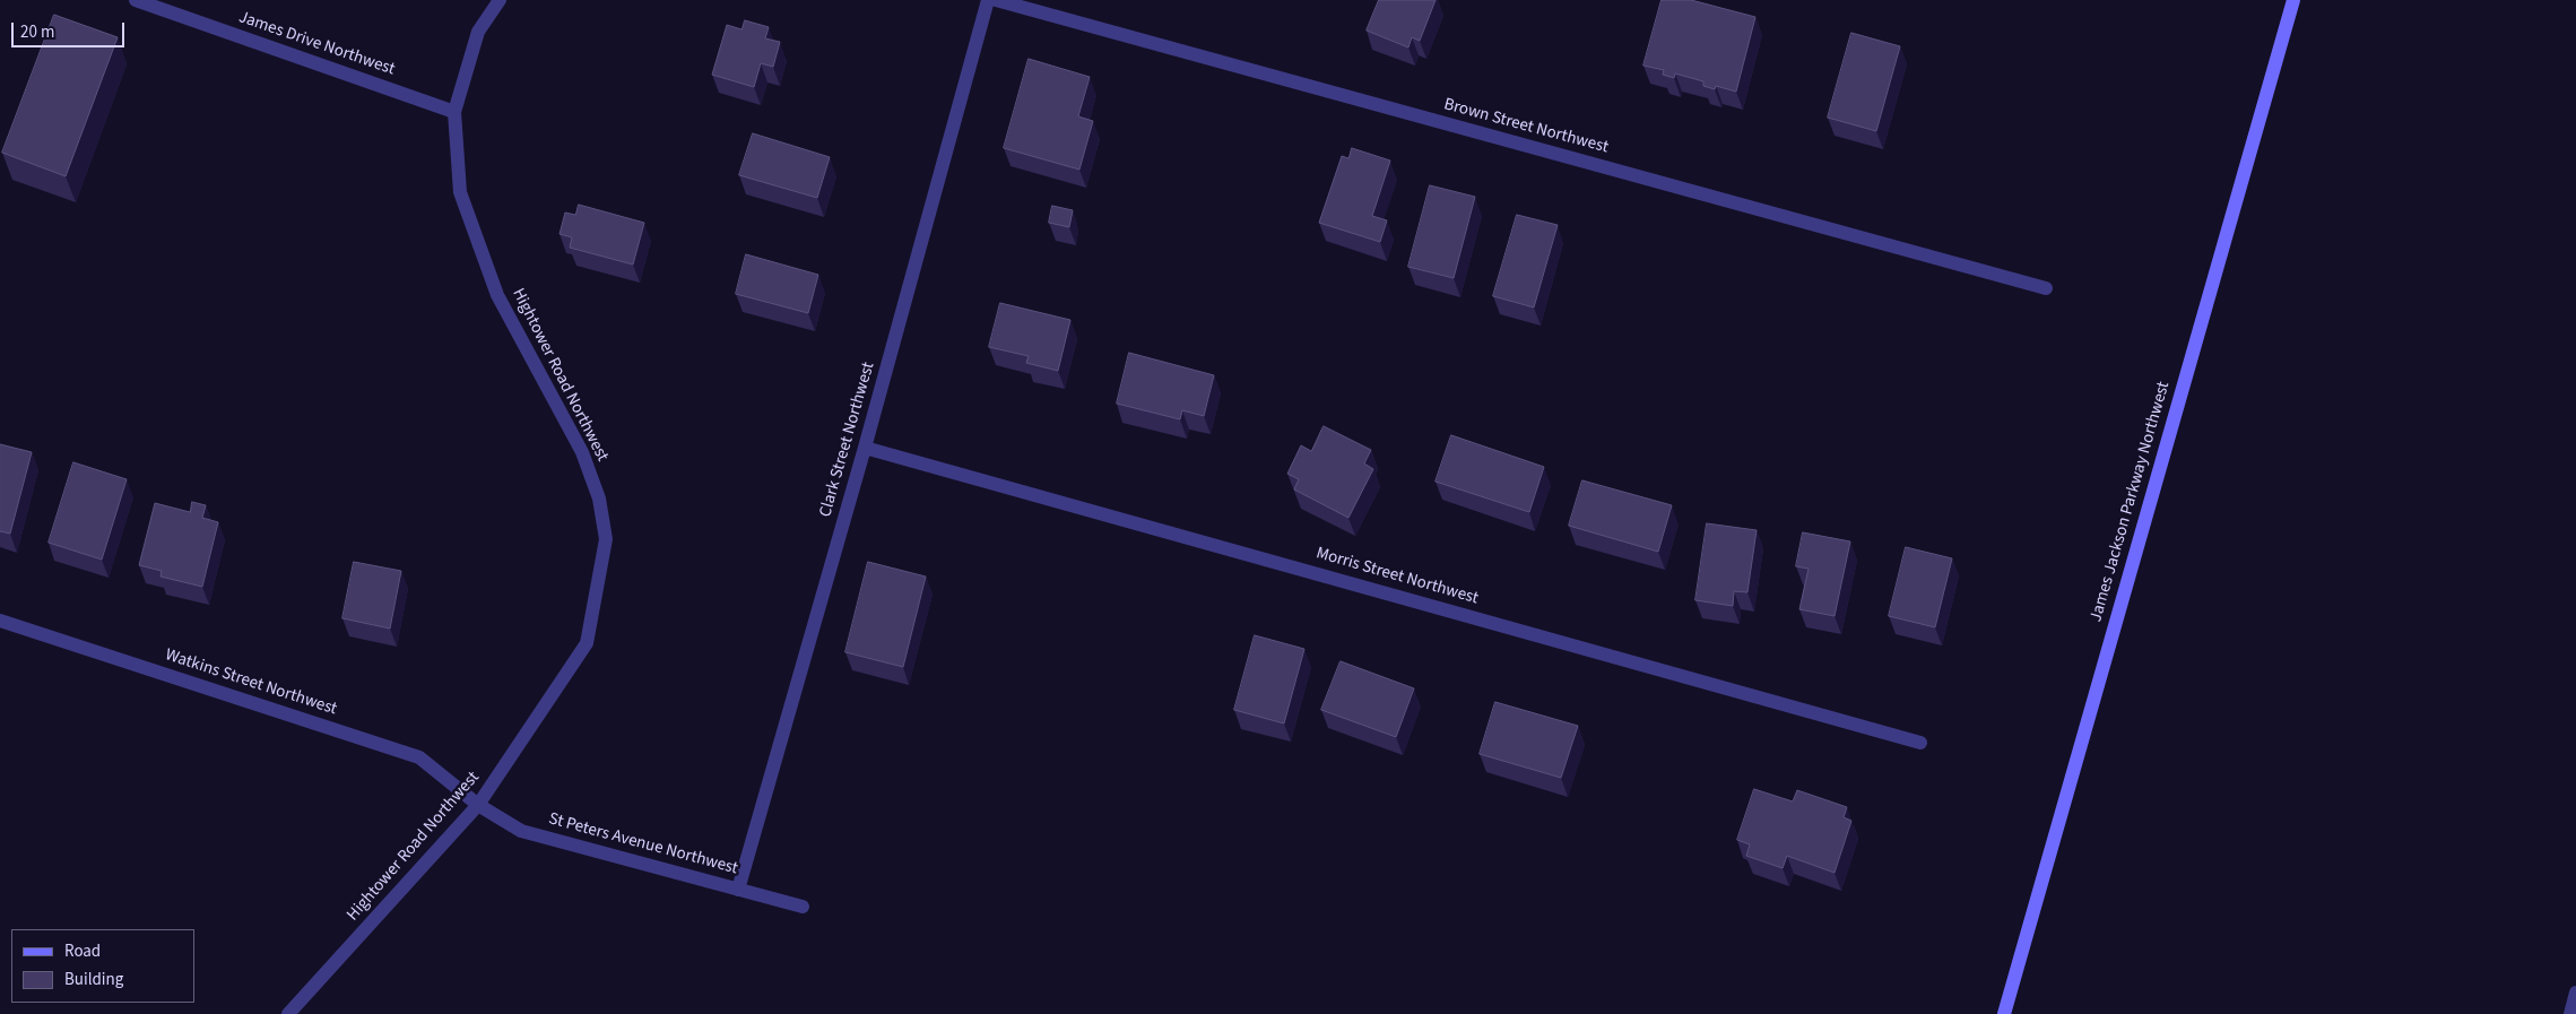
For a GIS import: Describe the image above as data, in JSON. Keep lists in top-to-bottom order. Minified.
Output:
{"streets":{"main road":["James Jackson Parkway Northwest"],"street":["James Drive Northwest","Brown Street Northwest","Hightower Road Northwest","Clark Street Northwest","Morris Street Northwest","Watkins Street Northwest","St Peters Avenue Northwest"]},"crossings":[["James Drive Northwest","Hightower Road Northwest"],["Hightower Road Northwest","Watkins Street Northwest"],["Hightower Road Northwest","St Peters Avenue Northwest"],["Clark Street Northwest","Morris Street Northwest"],["Clark Street Northwest","St Peters Avenue Northwest"],["Watkins Street Northwest","St Peters Avenue Northwest"]],"legend":["Road","Building"],"scale_bar":"20 m"}
